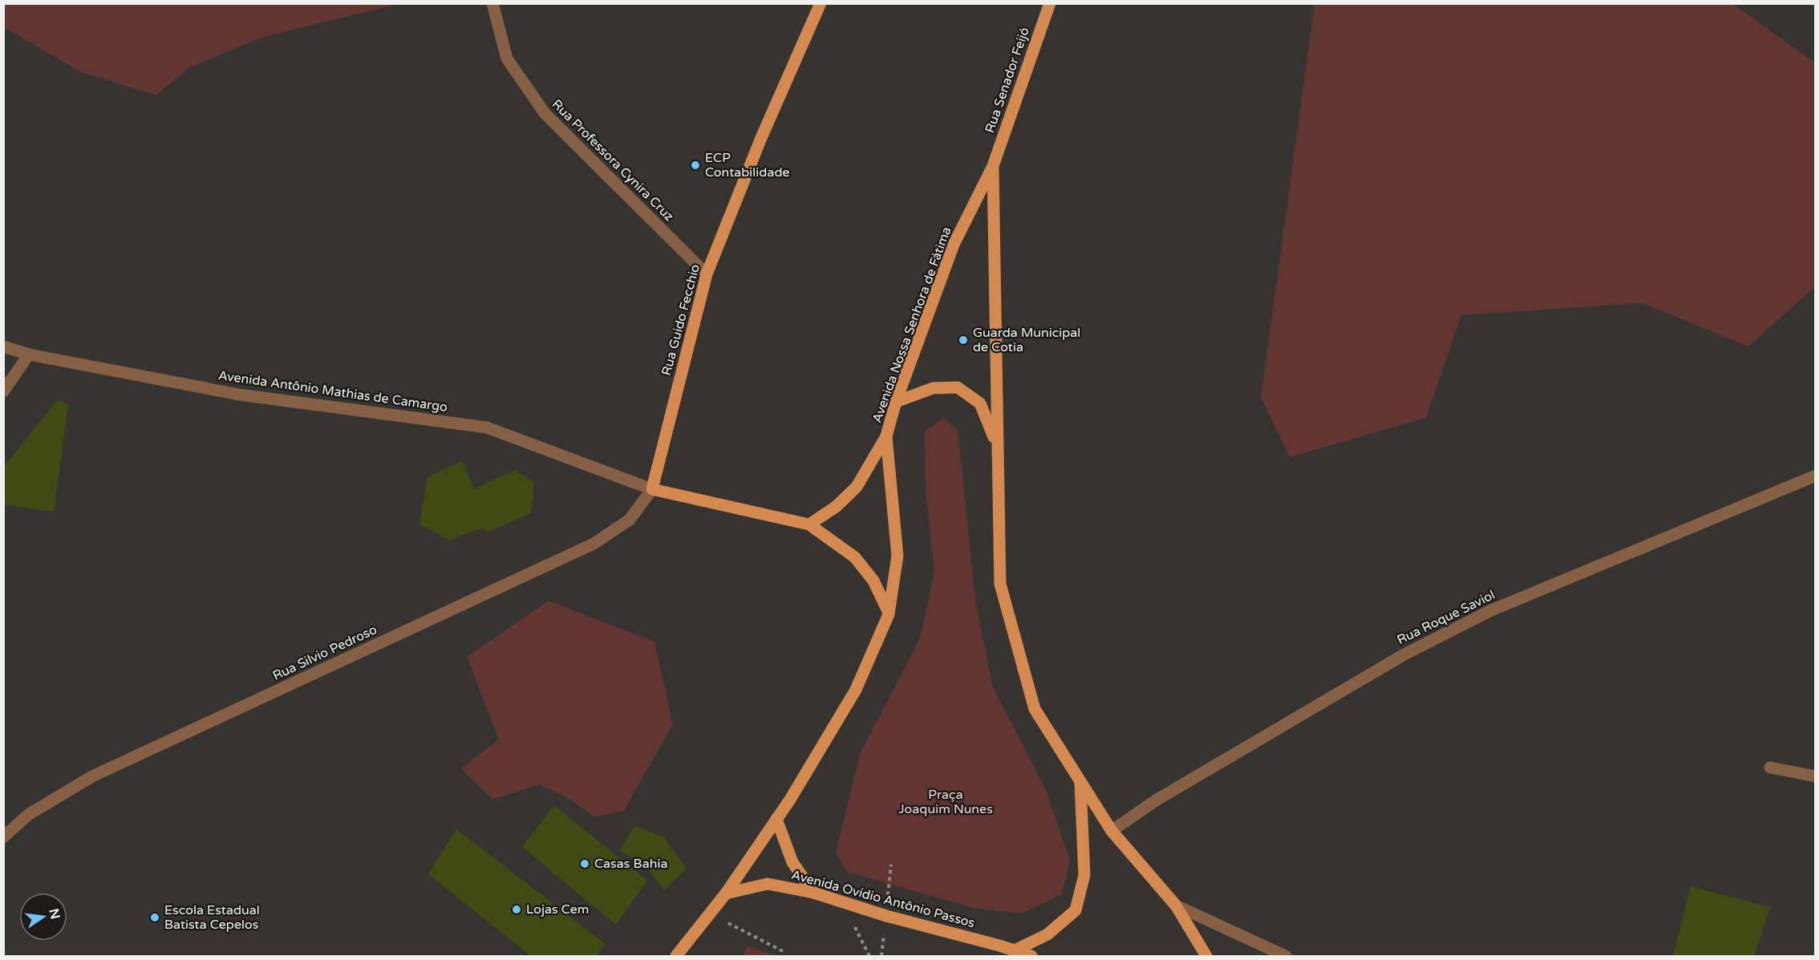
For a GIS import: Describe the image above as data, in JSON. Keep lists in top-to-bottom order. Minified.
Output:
{"streets":{"main road":["Rua Senador Feijó","Rua Guido Fecchio","Avenida Nossa Senhora de Fátima","Avenida Ovídio Antônio Passos"],"street":["Rua Professora Cynira Cruz","Avenida Antônio Mathias de Camargo","Rua Roque Saviol","Rua Silvio Pedroso"]},"crossings":[["Rua Senador Feijó","Avenida Nossa Senhora de Fátima"],["Rua Professora Cynira Cruz","Rua Guido Fecchio"],["Rua Guido Fecchio","Avenida Antônio Mathias de Camargo"],["Rua Guido Fecchio","Rua Silvio Pedroso"],["Avenida Nossa Senhora de Fátima","Avenida Ovídio Antônio Passos"],["Avenida Antônio Mathias de Camargo","Rua Silvio Pedroso"]],"parks":["Praça Joaquim Nunes"],"places":["ECP Contabilidade","Guarda Municipal de Cotia","Casas Bahia","Lojas Cem","Escola Estadual Batista Cepelos"],"north":"right"}
